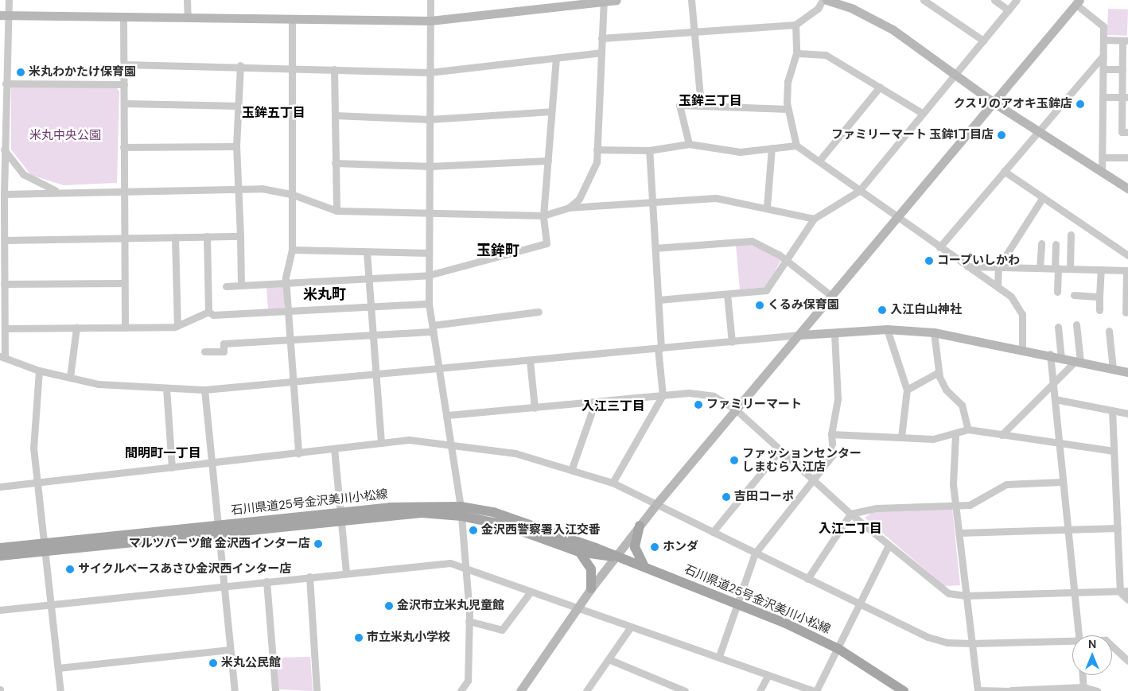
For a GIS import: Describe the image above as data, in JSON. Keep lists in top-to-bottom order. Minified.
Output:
{"streets":{"main road":["石川県道25号金沢美川小松線"]},"districts":["玉鉾三丁目","玉鉾五丁目","玉鉾町","米丸町","入江三丁目","間明町一丁目","入江二丁目"],"parks":["米丸中央公園"],"places":["米丸わかたけ保育園","クスリのアオキ玉鉾店","ファミリーマート 玉鉾1丁目店","コープいしかわ","くるみ保育園","入江白山神社","ファミリーマート","ファッションセンター しまむら入江店","吉田コーポ","金沢西警察署入江交番","マルツパーツ館 金沢西インター店","ホンダ","サイクルベースあさひ金沢西インター店","金沢市立米丸児童館","市立米丸小学校","米丸公民館"],"north":"top"}
